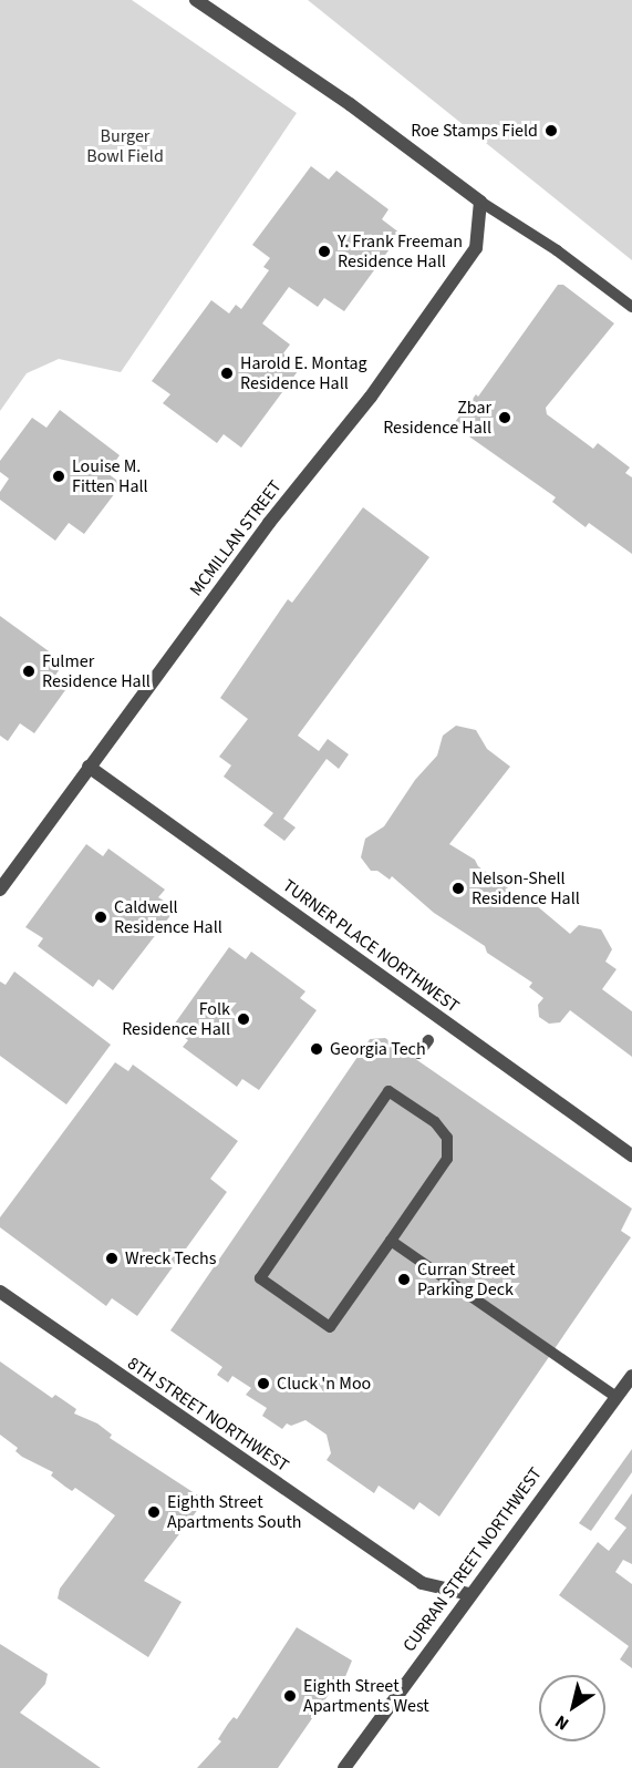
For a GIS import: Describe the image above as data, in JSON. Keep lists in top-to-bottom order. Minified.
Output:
{"streets":{"street":["MCMILLAN STREET","TURNER PLACE NORTHWEST","8TH STREET NORTHWEST","CURRAN STREET NORTHWEST"]},"crossings":[["MCMILLAN STREET","TURNER PLACE NORTHWEST"],["8TH STREET NORTHWEST","CURRAN STREET NORTHWEST"]],"parks":["Burger Bowl Field"],"places":["Roe Stamps Field","Y. Frank Freeman Residence Hall","Harold E. Montag Residence Hall","Zbar Residence Hall","Louise M. Fitten Hall","Fulmer Residence Hall","Nelson-Shell Residence Hall","Caldwell Residence Hall","Folk Residence Hall","Georgia Tech","Wreck Techs","Curran Street Parking Deck","Cluck 'n Moo","Eighth Street Apartments South","Eighth Street Apartments West"],"north":"bottom left"}
